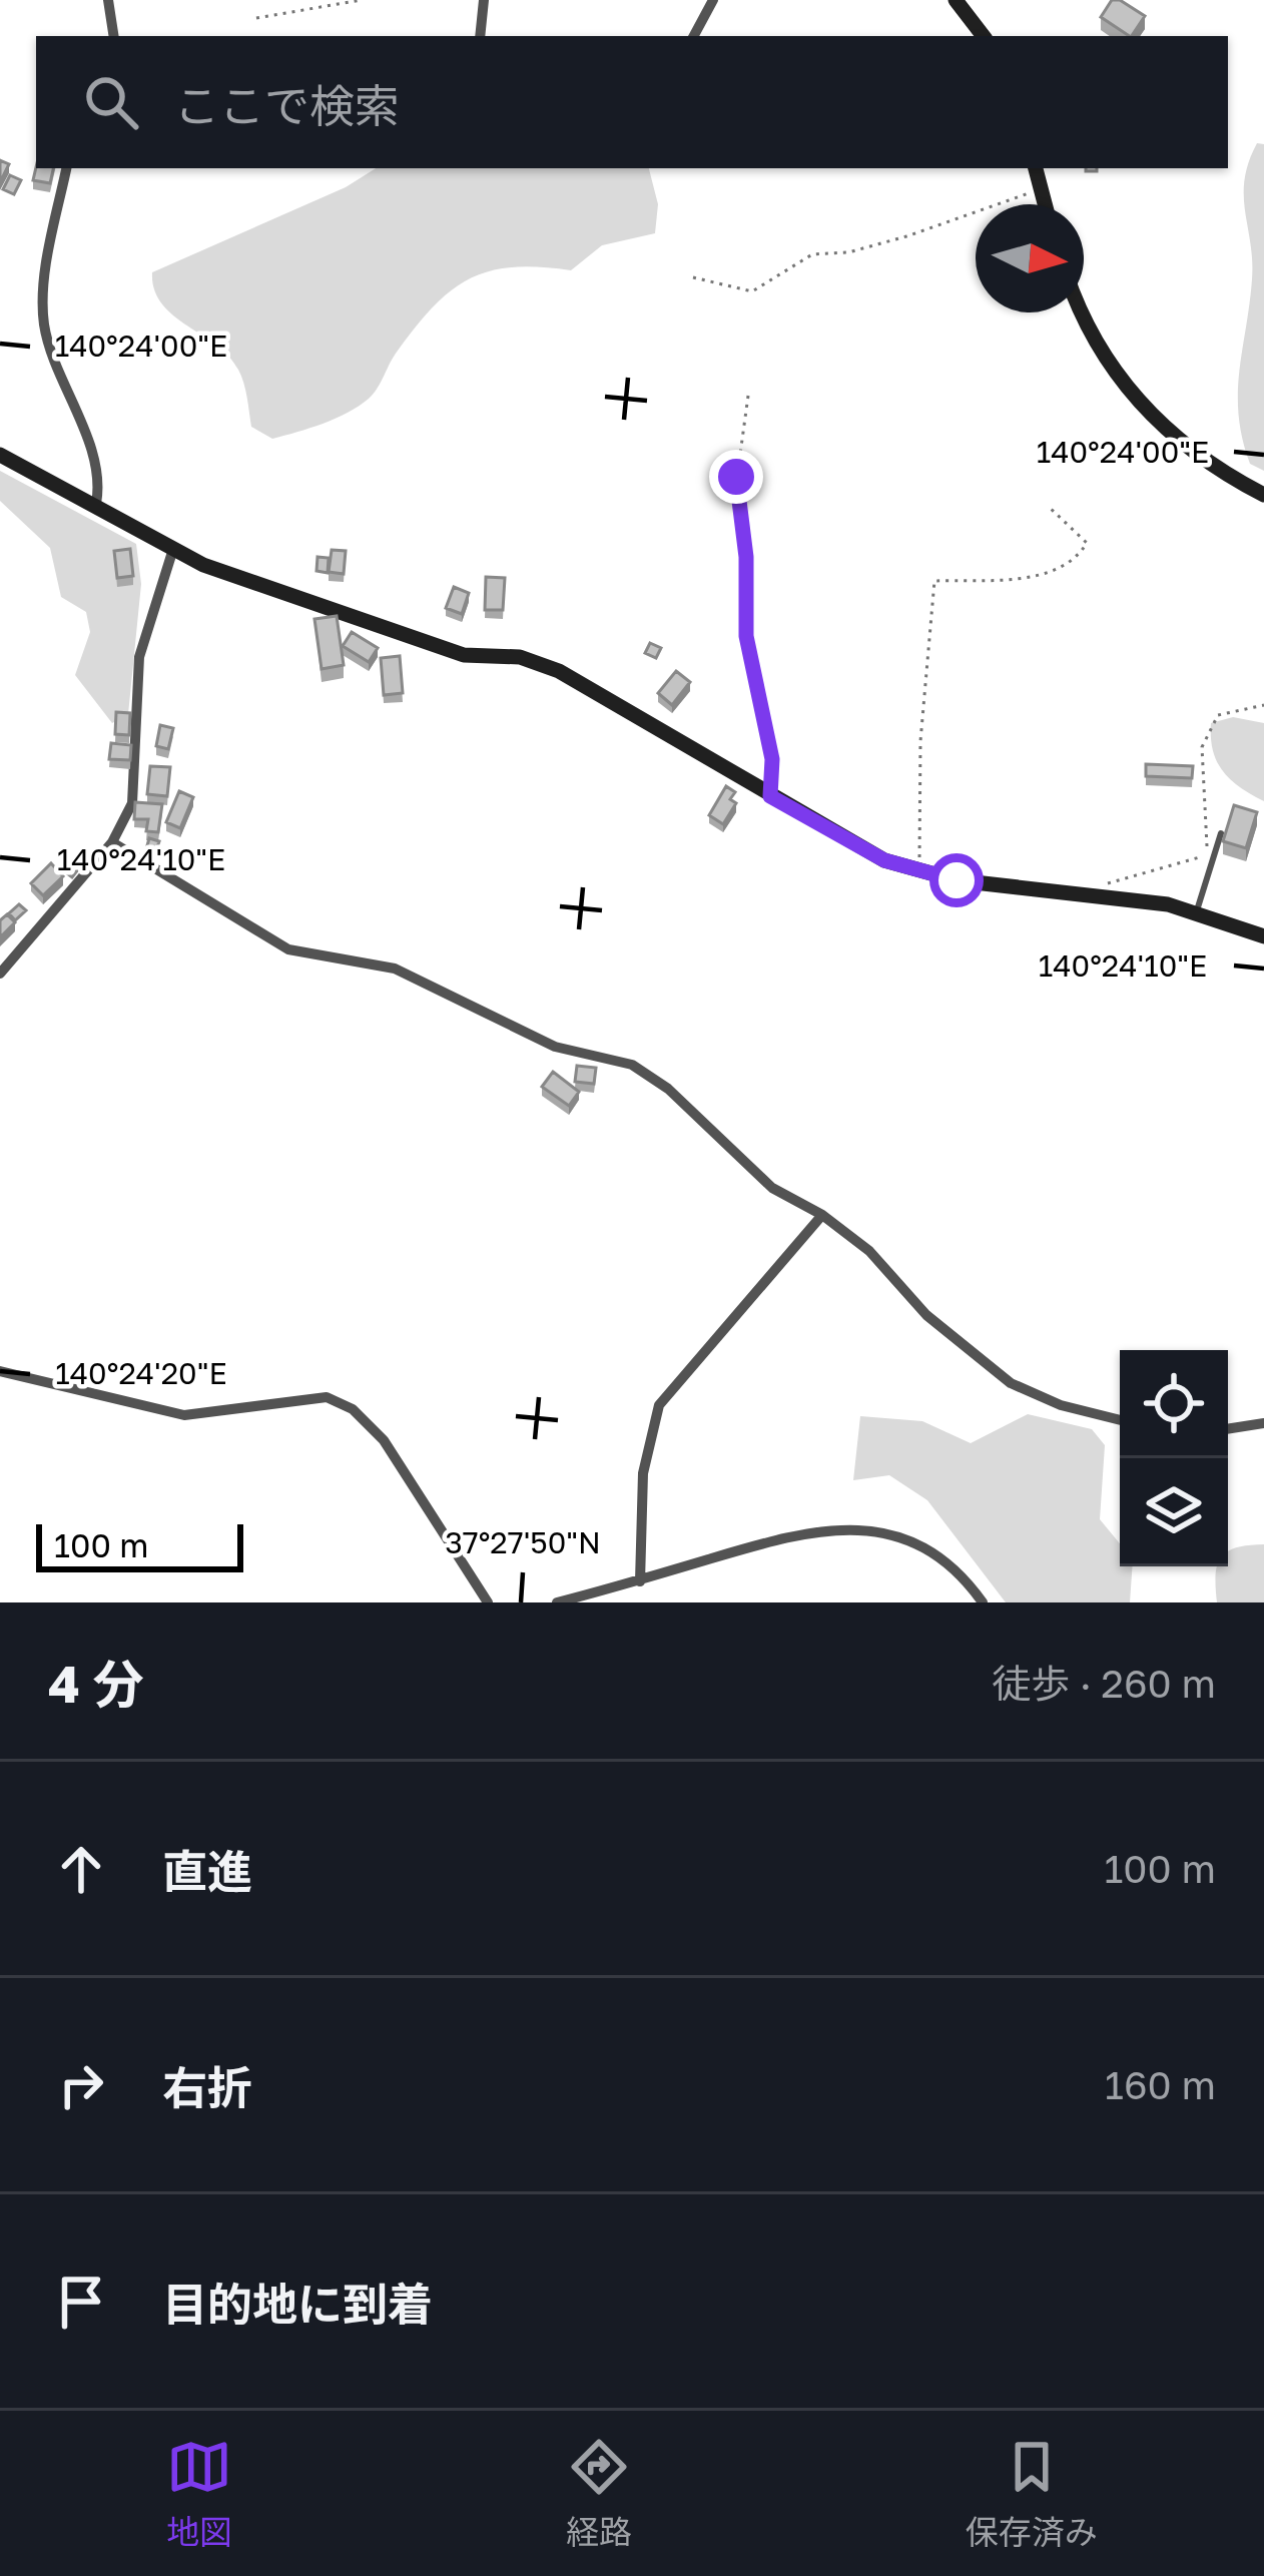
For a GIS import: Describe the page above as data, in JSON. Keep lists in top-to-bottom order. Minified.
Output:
{"scale_bar":"100 m","north":"right","page":{"search":"ここで検索","scale":"100 m","heading":["4 分","徒歩 · 260 m"],"list":[["直進","100 m"],["右折","160 m"],"目的地に到着"],"nav":["地図","経路","保存済み"]},"coordinates":["140°24'00\"E","140°24'10\"E","140°24'20\"E","37°27'50\"N"]}
